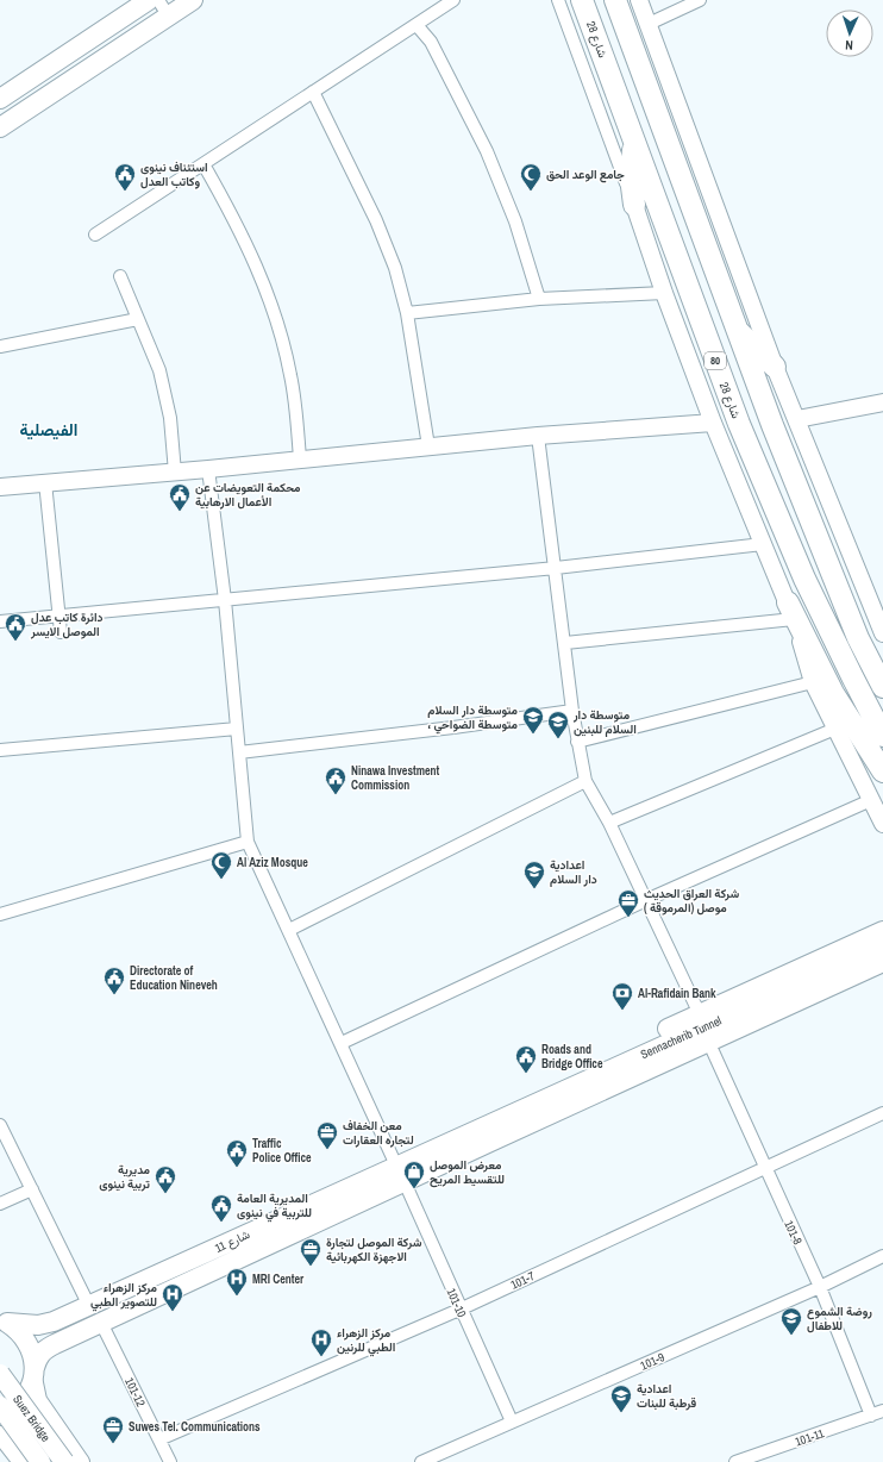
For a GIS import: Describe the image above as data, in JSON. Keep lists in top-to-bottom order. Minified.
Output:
{"streets":{"highway":["شارع 28","80"],"main road":["Sennacherib Tunnel","شارع 11","Suez Bridge"],"street":["101-8","101-7","101-10","101-9","101-12","101-11"]},"crossings":[["Sennacherib Tunnel","شارع 11"],["101-8","101-7"],["101-8","101-9"],["101-8","101-11"],["شارع 11","101-10"],["شارع 11","101-12"],["101-7","101-10"],["101-7","101-12"],["101-10","101-9"]],"districts":["الفيصلية"],"places":{"public building":["استئناف نينوى وكاتب العدل","محكمة التعويضات عن الأعمال الارهابية","دائرة كاتب عدل الموصل الايسر","Ninawa Investment Commission","Directorate of Education Nineveh","Roads and Bridge Office","Traffic Police Office","مديرية تربية نينوى","المديرية العامة للتربية في نينوى"],"mosque":["جامع الوعد الحق","Al Aziz Mosque"],"school or university":["متوسطة دار السلام ، متوسطة الضواحي","متوسطة دار السلام للبنين","اعدادية دار السلام","روضة الشموع للاطفال","اعدادية قرطبة للبنات"],"office":["شركة العراق الحديث ( المرموقة) موصل","معن الخفاف لتجاره العقارات","شركة الموصل لتجارة الاجهزة الكهربائية","Suwes Tel. Communications"],"bank":["Al-Rafidain Bank"],"shop":["معرض الموصل للتقسيط المريح"],"hospital":["MRI Center","مركز الزهراء للتصوير الطبي","مركز الزهراء الطبي للرنين"]},"north":"bottom"}
